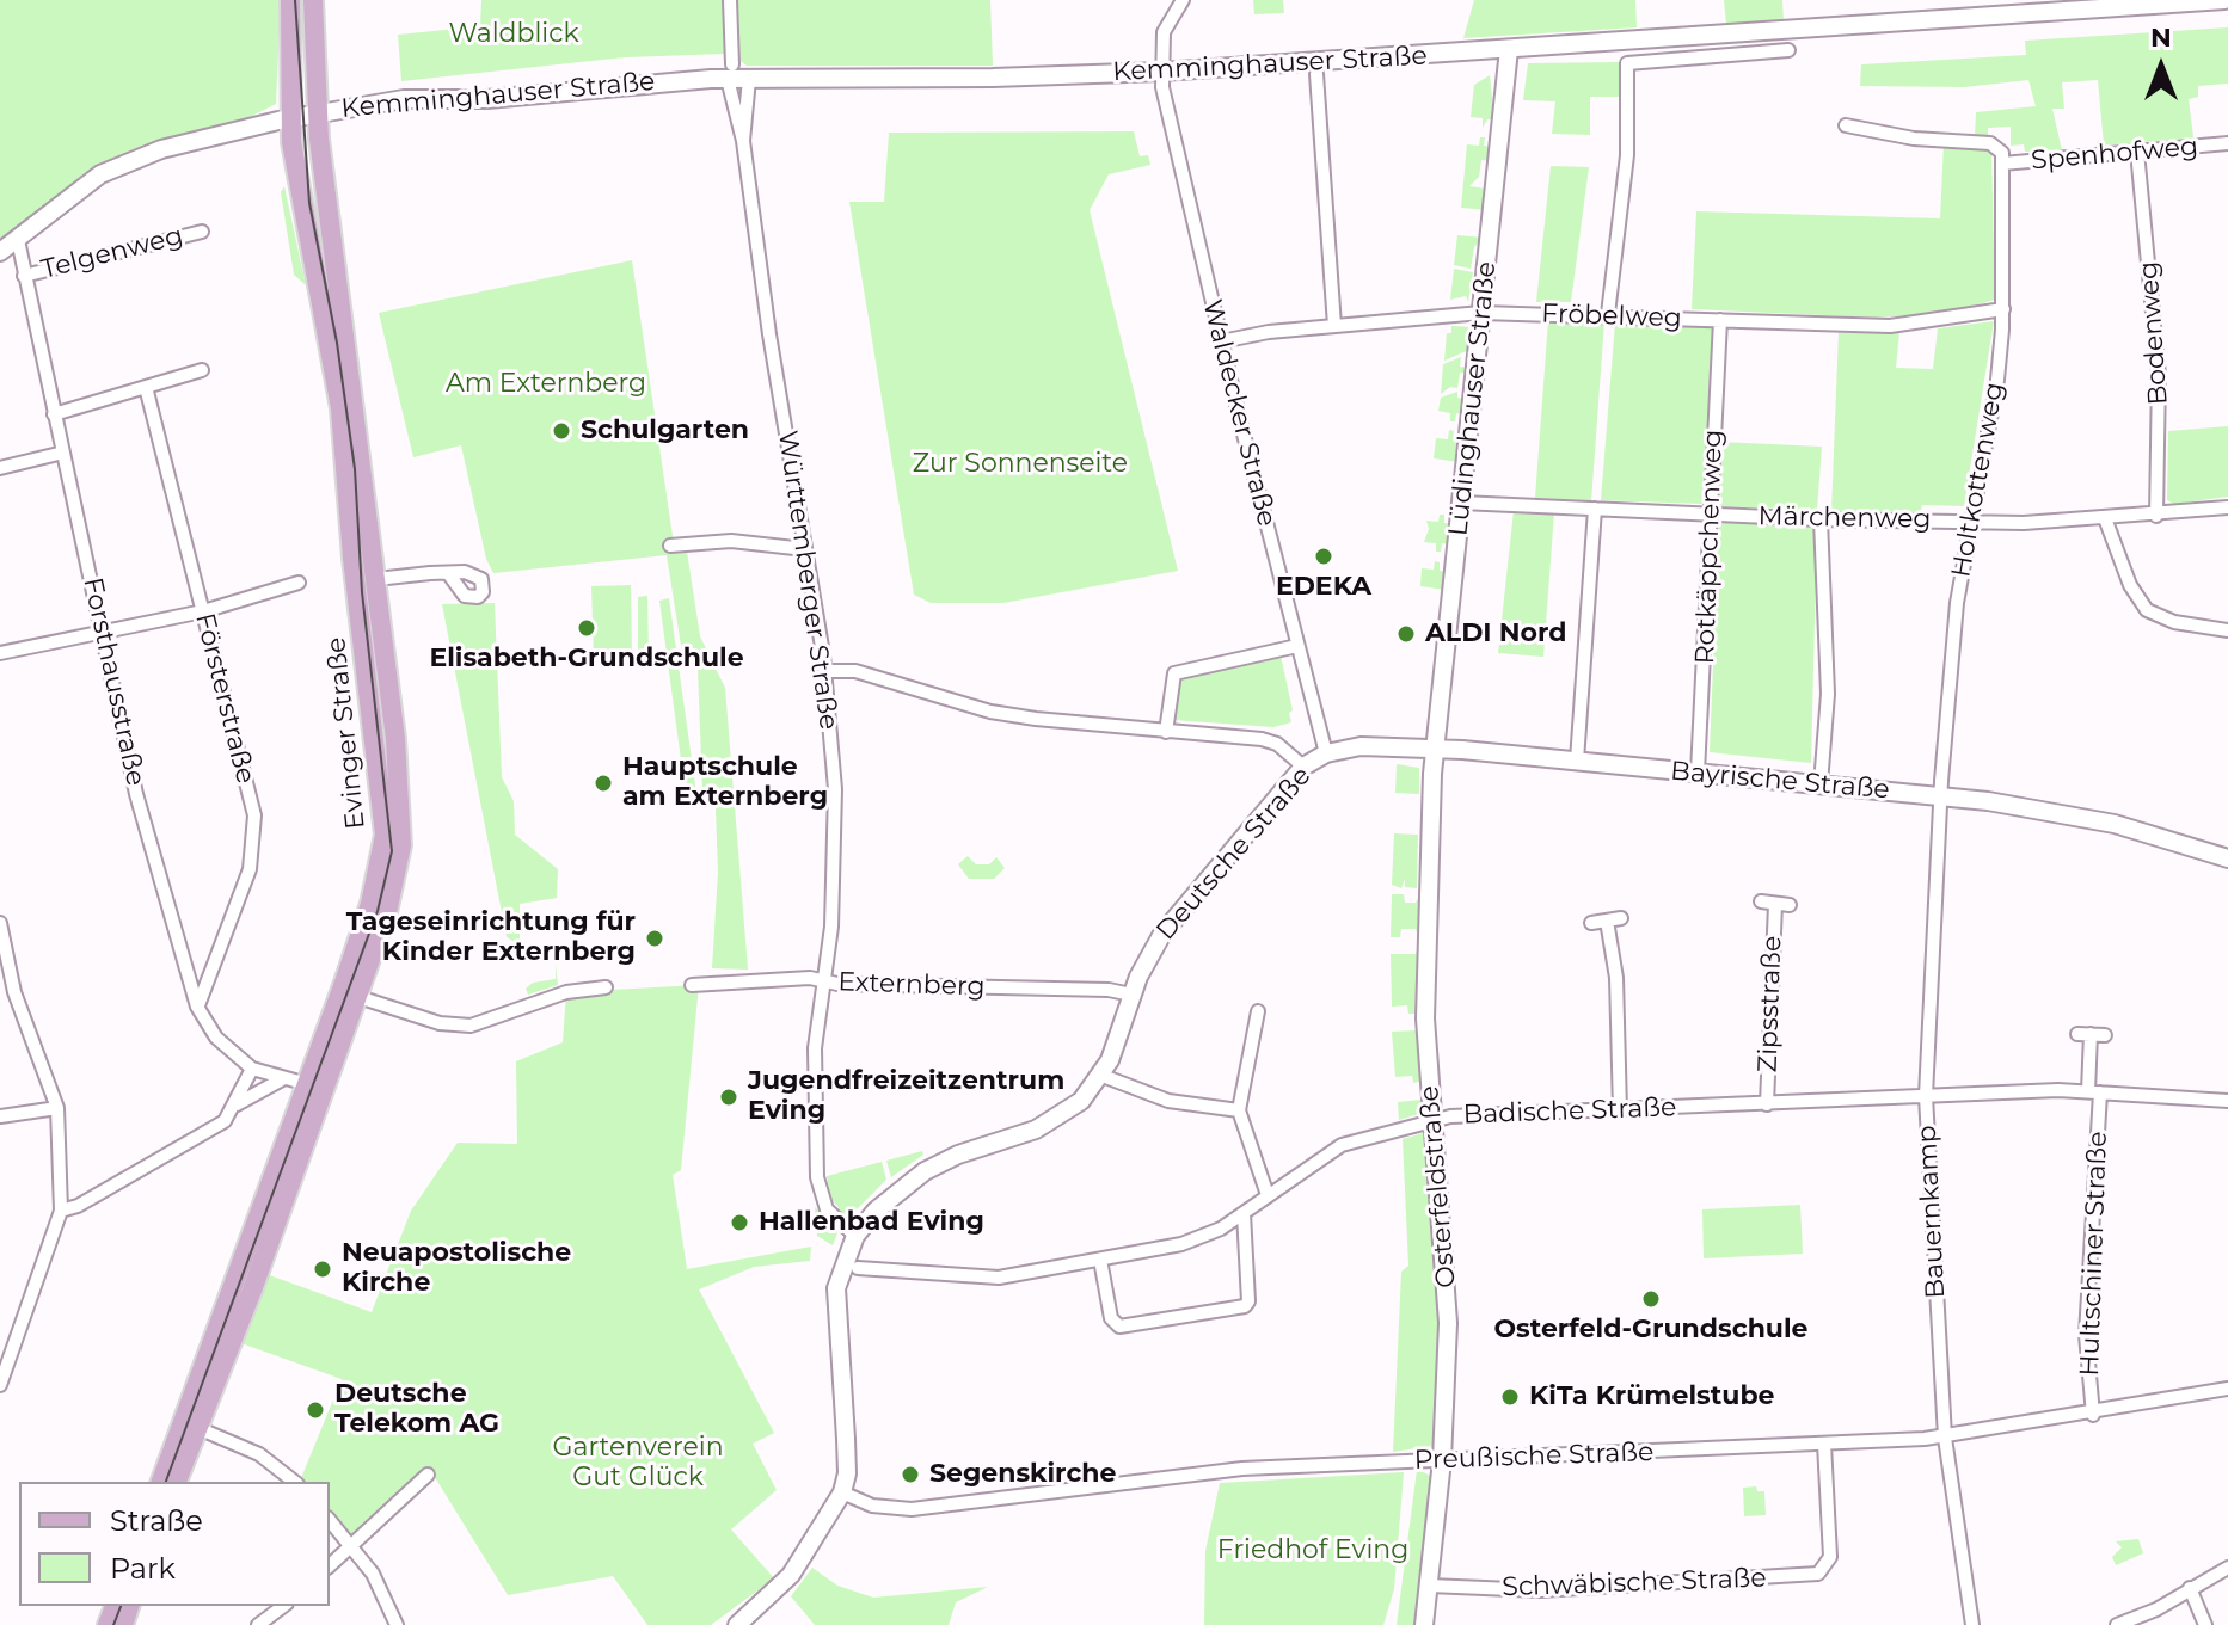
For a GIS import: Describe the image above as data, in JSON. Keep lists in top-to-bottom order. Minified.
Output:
{"streets":{"main road":["Evinger Straße"],"street":["Kemminghauser Straße","Spenhofweg","Telgenweg","Fröbelweg","Bodenweg","Lüdinghauser Straße","Waldecker Straße","Holtkottenweg","Märchenweg","Rotkäppchenweg","Württemberger Straße","Forsthausstraße","Försterstraße","Bayrische Straße","Deutsche Straße","Externberg","Zipsstraße","Badische Straße","Osterfeldstraße","Bauernkamp","Hultschiner Straße","Preußische Straße","Schwäbische Straße"]},"crossings":[["Kemminghauser Straße","Lüdinghauser Straße"],["Kemminghauser Straße","Waldecker Straße"],["Kemminghauser Straße","Württemberger Straße"],["Kemminghauser Straße","Forsthausstraße"],["Kemminghauser Straße","Evinger Straße"],["Spenhofweg","Bodenweg"],["Spenhofweg","Holtkottenweg"],["Telgenweg","Forsthausstraße"],["Fröbelweg","Lüdinghauser Straße"],["Fröbelweg","Waldecker Straße"],["Fröbelweg","Holtkottenweg"],["Fröbelweg","Rotkäppchenweg"],["Bodenweg","Märchenweg"],["Lüdinghauser Straße","Märchenweg"],["Lüdinghauser Straße","Bayrische Straße"],["Lüdinghauser Straße","Osterfeldstraße"],["Waldecker Straße","Bayrische Straße"],["Waldecker Straße","Deutsche Straße"],["Holtkottenweg","Märchenweg"],["Holtkottenweg","Bayrische Straße"],["Holtkottenweg","Bauernkamp"],["Märchenweg","Rotkäppchenweg"],["Rotkäppchenweg","Bayrische Straße"],["Württemberger Straße","Deutsche Straße"],["Württemberger Straße","Externberg"],["Forsthausstraße","Försterstraße"],["Forsthausstraße","Evinger Straße"],["Bayrische Straße","Deutsche Straße"],["Bayrische Straße","Osterfeldstraße"],["Bayrische Straße","Bauernkamp"],["Deutsche Straße","Externberg"],["Deutsche Straße","Preußische Straße"],["Zipsstraße","Badische Straße"],["Badische Straße","Osterfeldstraße"],["Badische Straße","Bauernkamp"],["Badische Straße","Hultschiner Straße"],["Osterfeldstraße","Preußische Straße"],["Osterfeldstraße","Schwäbische Straße"],["Bauernkamp","Preußische Straße"],["Hultschiner Straße","Preußische Straße"],["Preußische Straße","Schwäbische Straße"]],"parks":["Waldblick","Am Externberg","Zur Sonnenseite","Gartenverein Gut Glück","Friedhof Eving"],"places":["Schulgarten","EDEKA","Elisabeth-Grundschule","ALDI Nord","Hauptschule am Externberg","Tageseinrichtung für Kinder Externberg","Jugendfreizeitzentrum Eving","Hallenbad Eving","Neuapostolische Kirche","Osterfeld-Grundschule","KiTa Krümelstube","Deutsche Telekom AG","Segenskirche"],"legend":["Straße","Park"],"north":"top"}
